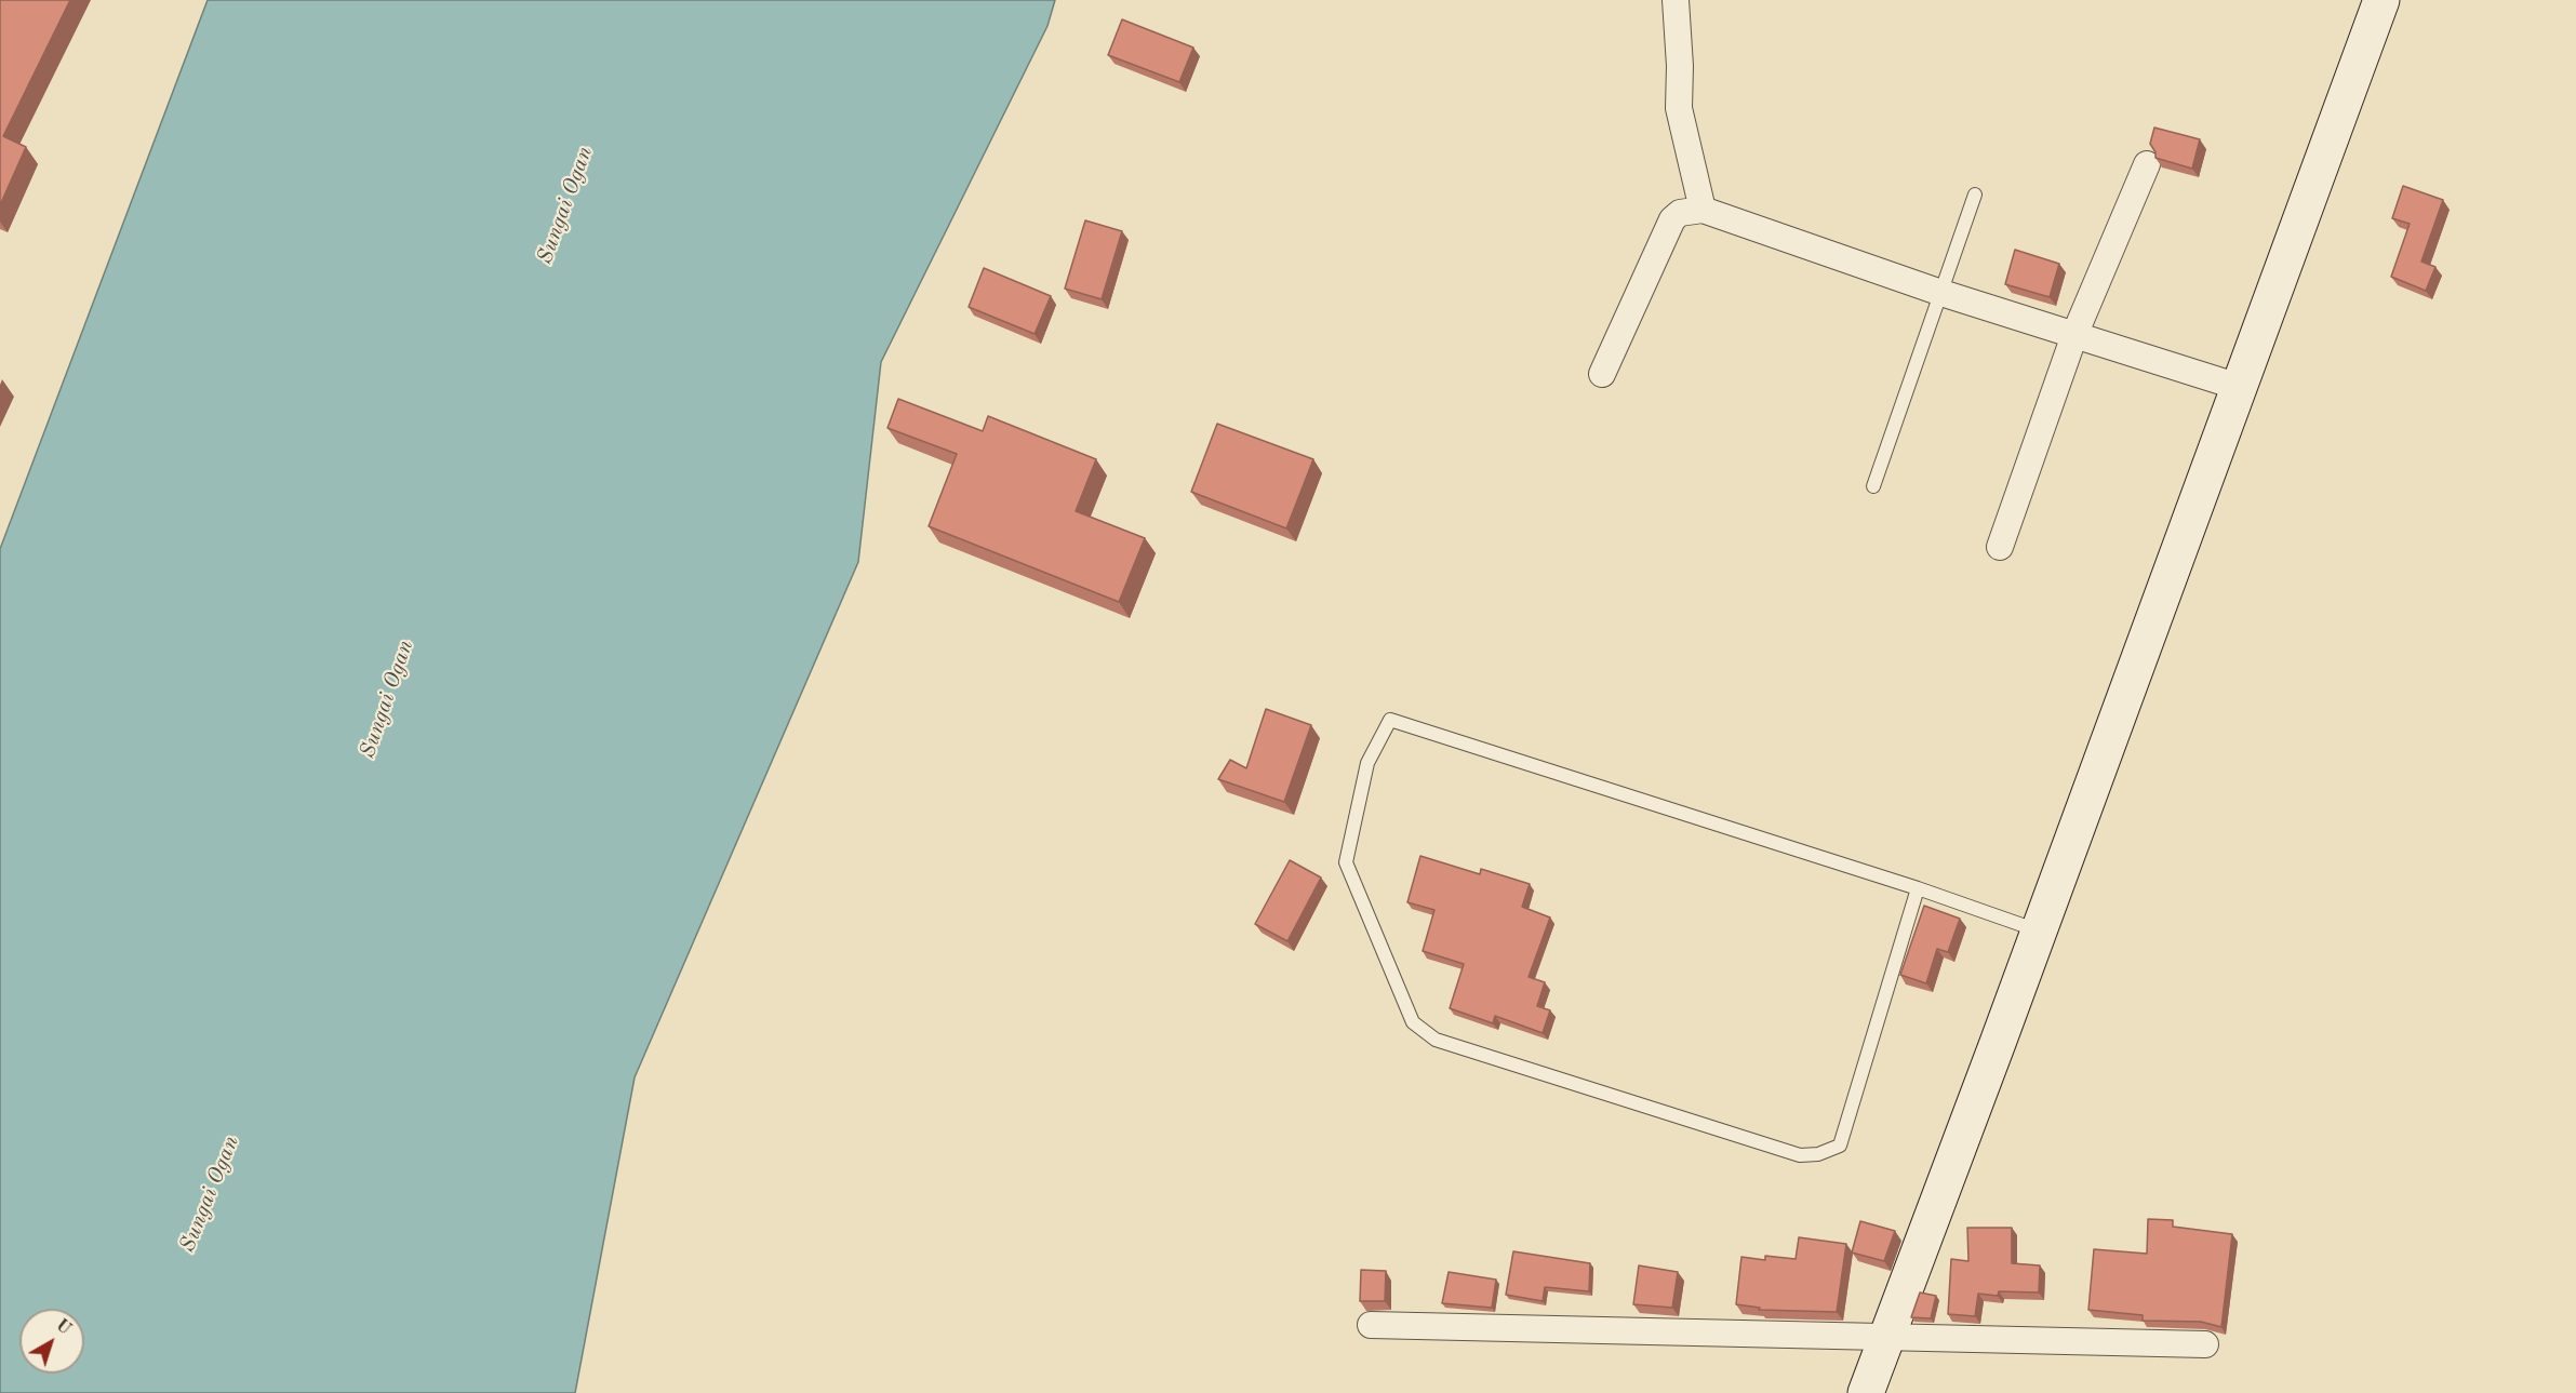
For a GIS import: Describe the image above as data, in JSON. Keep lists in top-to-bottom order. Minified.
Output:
{"water":["Sungai Ogan"],"north":"top right"}
